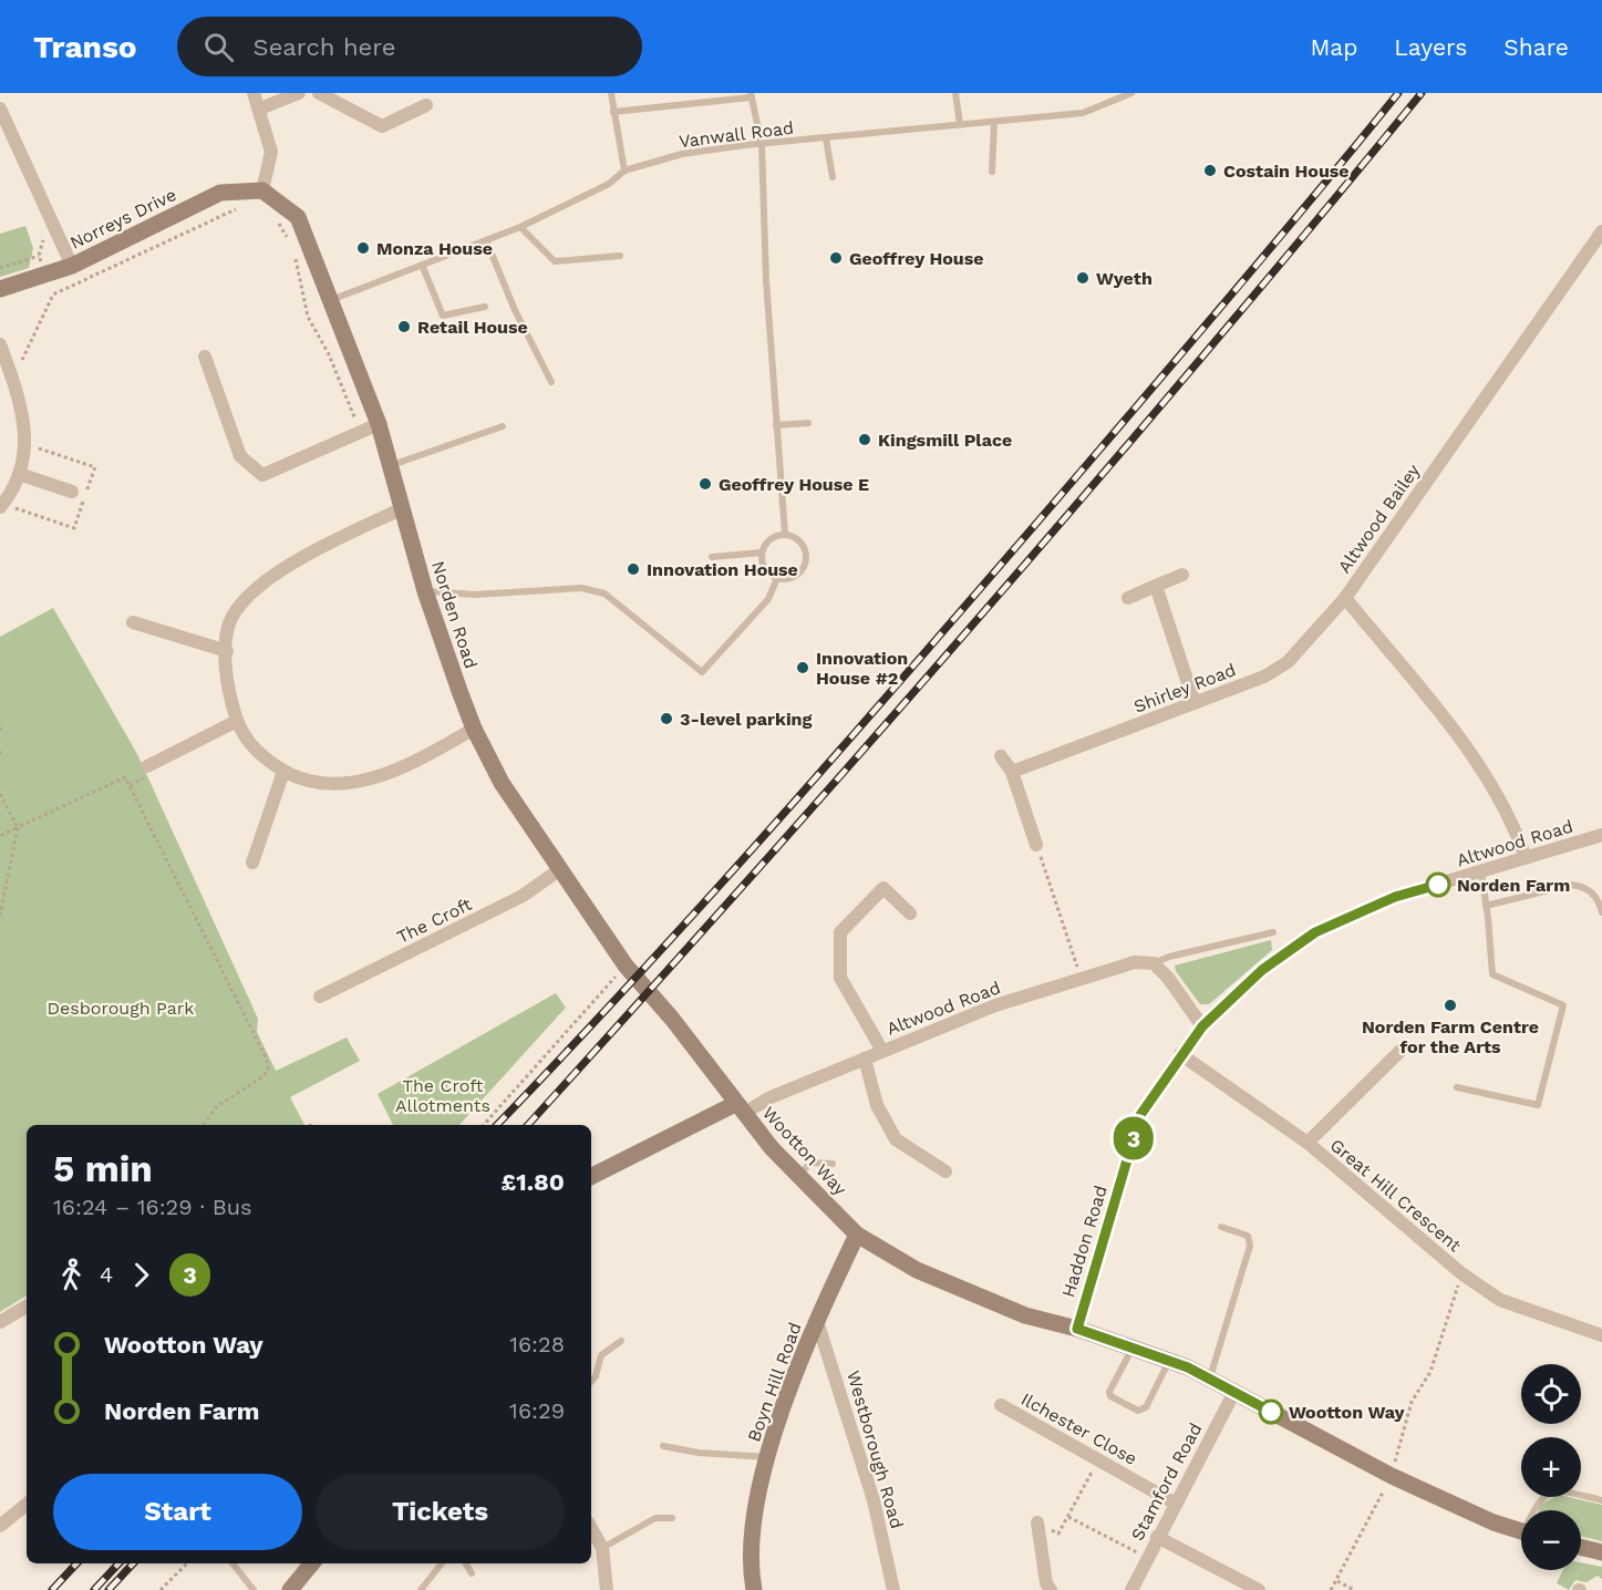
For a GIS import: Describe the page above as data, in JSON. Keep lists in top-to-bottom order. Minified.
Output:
{"streets":{"street":["Norreys Drive","Altwood Bailey","Norden Road","Shirley Road","Altwood Road","The Croft","Wootton Way","Great Hill Crescent","Haddon Road","Boyn Hill Road","Ilchester Close","Westborough Road","Stamford Road"],"lane":["Vanwall Road"]},"crossings":[["Vanwall Road","Norden Road"],["Norreys Drive","Norden Road"],["Altwood Bailey","Shirley Road"],["Altwood Bailey","Altwood Road"],["Norden Road","The Croft"],["Norden Road","Wootton Way"],["Altwood Road","Haddon Road"],["Wootton Way","Haddon Road"],["Wootton Way","Boyn Hill Road"],["Wootton Way","Stamford Road"],["Great Hill Crescent","Haddon Road"],["Boyn Hill Road","Westborough Road"],["Ilchester Close","Stamford Road"]],"parks":["Desborough Park","The Croft Allotments"],"places":["Costain House","Monza House","Geoffrey House","Wyeth","Retail House","Kingsmill Place","Geoffrey House E","Innovation House","Innovation House #2","3-level parking","Norden Farm","Norden Farm Centre for the Arts","Wootton Way"],"lines":["bus line 3"],"page":{"header":"Transo","search":"Search here","nav":["Map","Layers","Share"],"on_map":"3","heading":["5 min","16:24 – 16:29 · Bus","£1.80"],"legs":["4","3"],"list":[{"name":"Wootton Way","value":"16:28"},{"name":"Norden Farm","value":"16:29"}],"map_buttons":["+","−"],"buttons":["Start","Tickets"]}}
